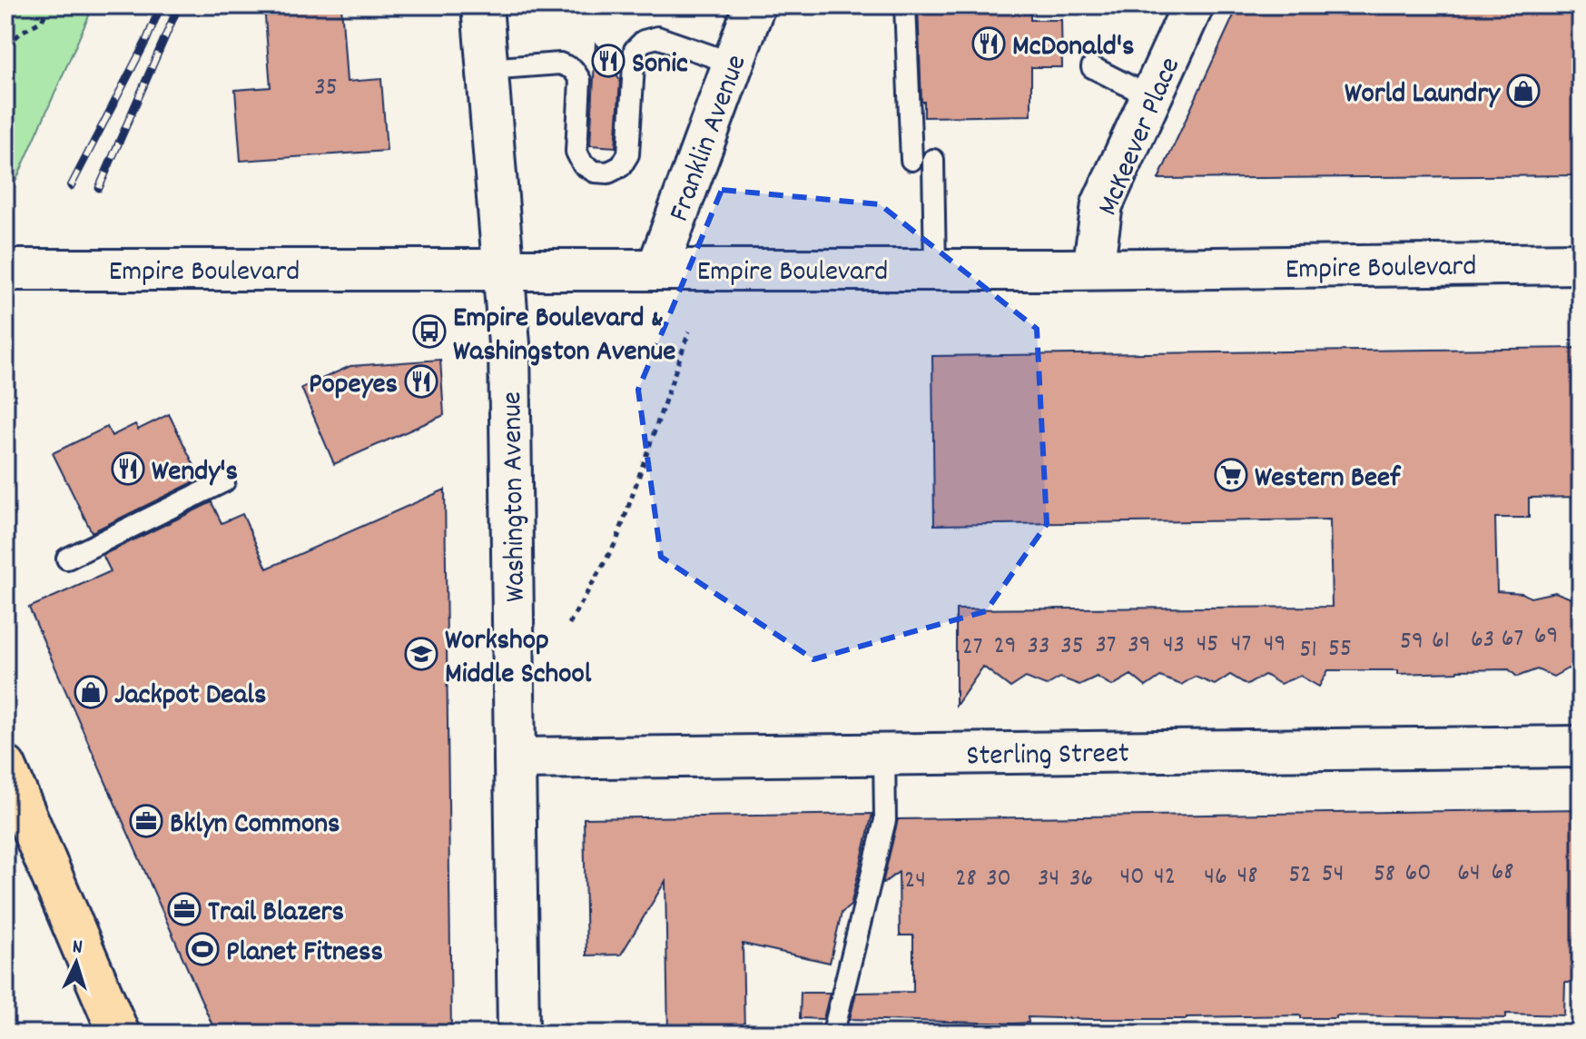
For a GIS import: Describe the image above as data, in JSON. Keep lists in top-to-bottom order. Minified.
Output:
{"streets":{"main road":["McKeever Place","Franklin Avenue","Empire Boulevard","Washington Avenue","Sterling Street"]},"crossings":[["McKeever Place","Empire Boulevard"],["Franklin Avenue","Empire Boulevard"],["Empire Boulevard","Washington Avenue"],["Washington Avenue","Sterling Street"]],"places":{"restaurant":["McDonald's","Sonic","Popeyes","Wendy's"],"shop":["World Laundry","Jackpot Deals"],"bus stop":["Empire Boulevard & Washingston Avenue"],"supermarket":["Western Beef"],"school or university":["Workshop Middle School"],"office":["Bklyn Commons","Trail Blazers"],"sports":["Planet Fitness"]},"house_numbers":["35","69","67","63","61","59","45","47","49","37","39","43","29","33","35","27","55","51","68","60","64","54","58","52","48","40","42","46","28","30","34","36","24"],"north":"top"}
